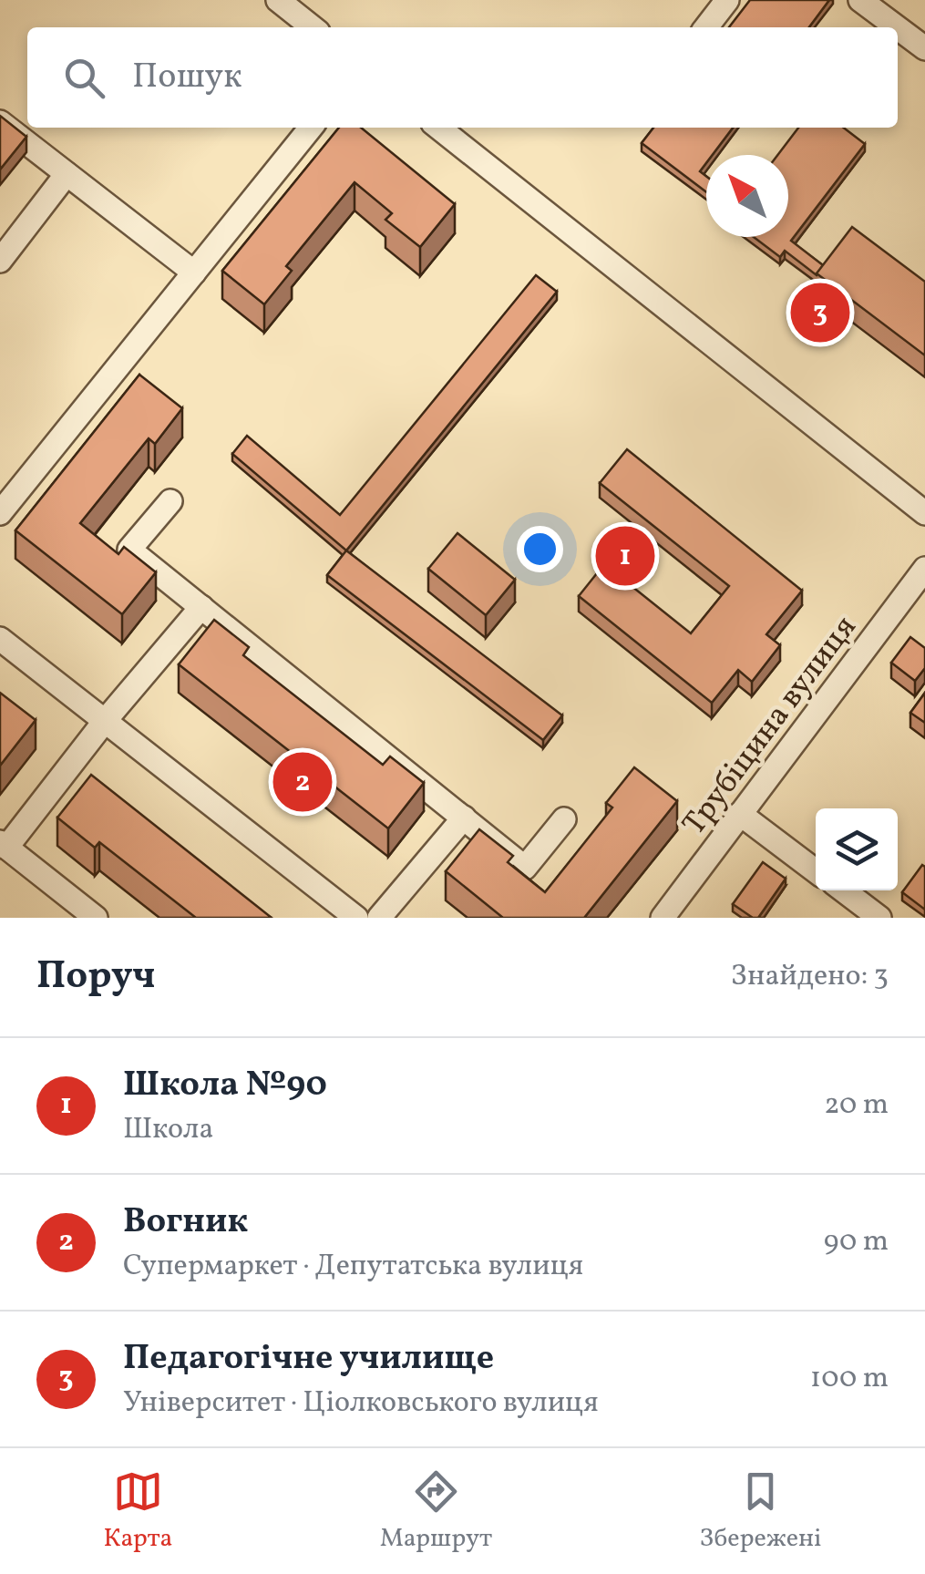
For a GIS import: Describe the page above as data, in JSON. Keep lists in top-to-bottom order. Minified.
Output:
{"streets":{"street":["Трубіцина вулиця"]},"north":"top left","page":{"search":"Пошук","pins":["3","1","2"],"heading":["Поруч","Знайдено: 3"],"list":[{"mark":"1","name":"Школа №90","note":"Школа","value":"20 m"},{"mark":"2","name":"Вогник","note":"Супермаркет · Депутатська вулиця","value":"90 m"},{"mark":"3","name":"Педагогічне училище","note":"Університет · Ціолковського вулиця","value":"100 m"}],"nav":["Карта","Маршрут","Збережені"]}}
